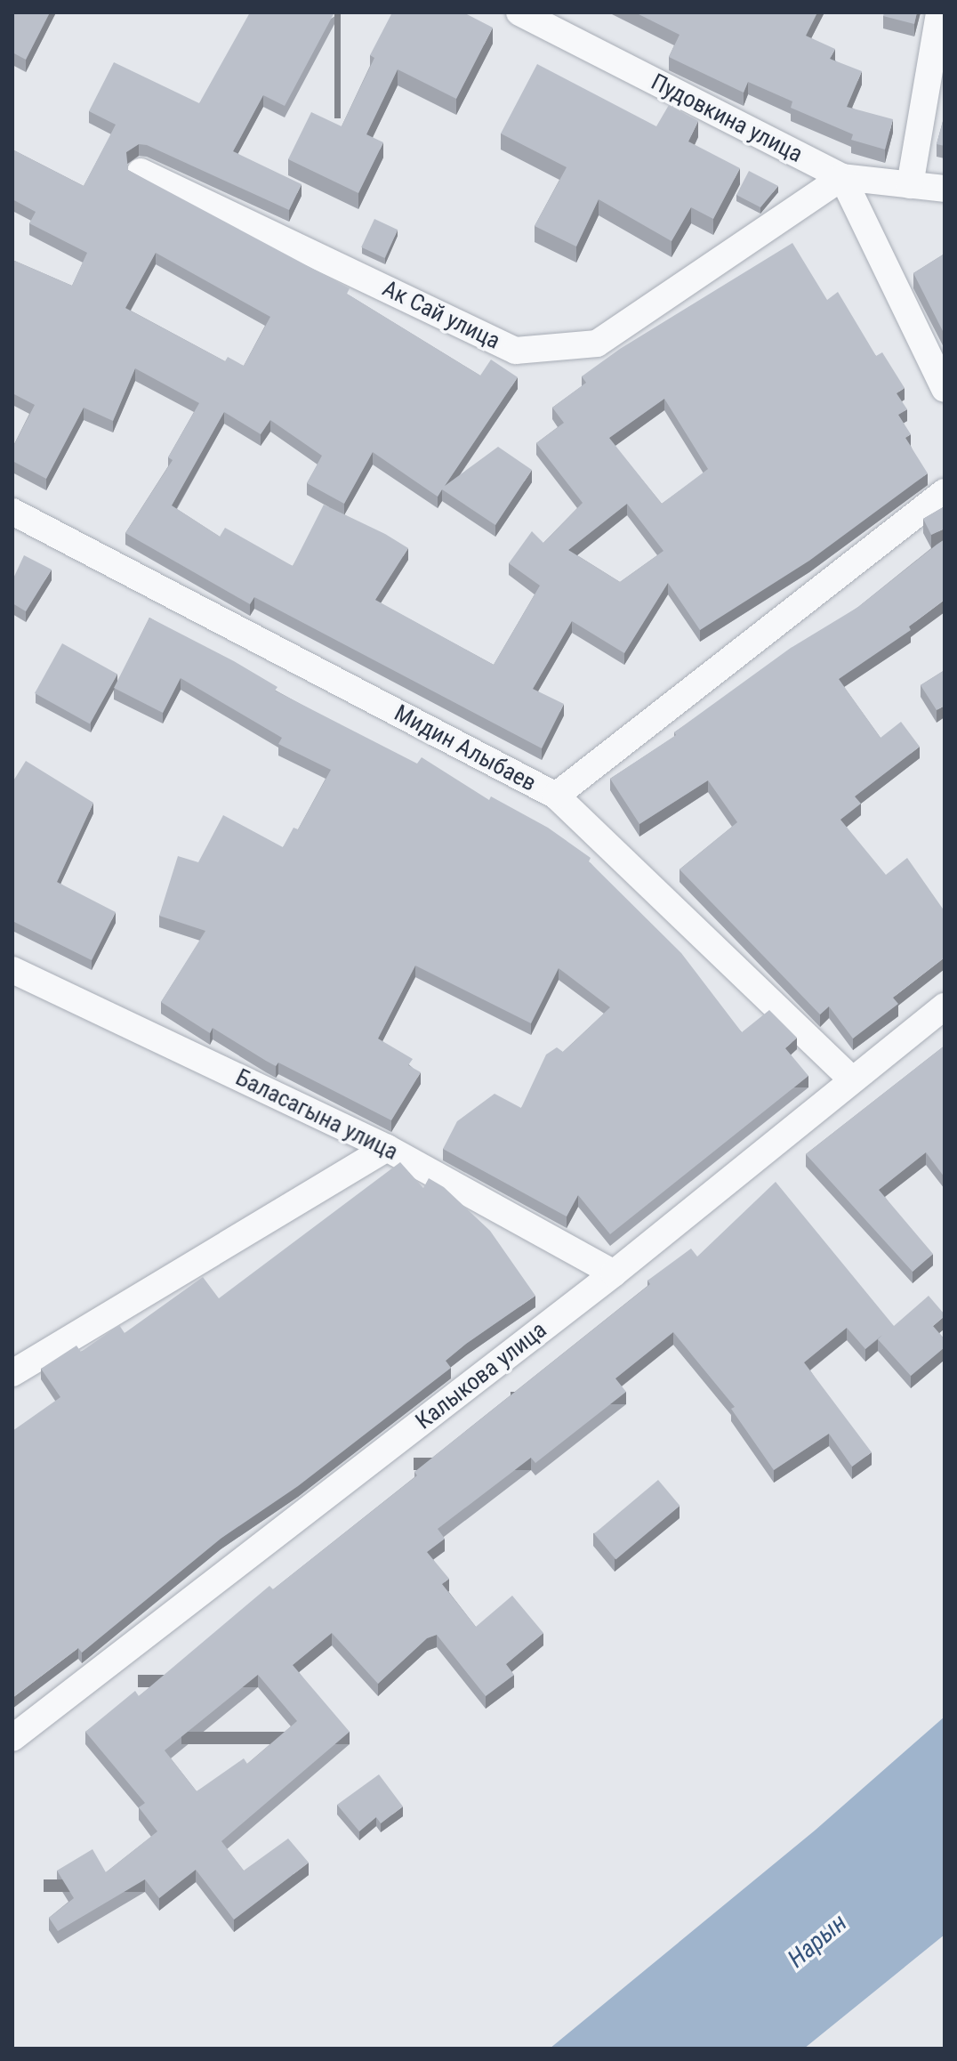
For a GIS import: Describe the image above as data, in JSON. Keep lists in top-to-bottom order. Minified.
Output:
{"streets":{"street":["Пудовкина улица","Ак Сай улица","Мидин Алыбаев","Баласагына улица","Калыкова улица"]},"crossings":[["Пудовкина улица","Ак Сай улица"],["Мидин Алыбаев","Калыкова улица"],["Баласагына улица","Калыкова улица"]],"water":["Нарын"]}
